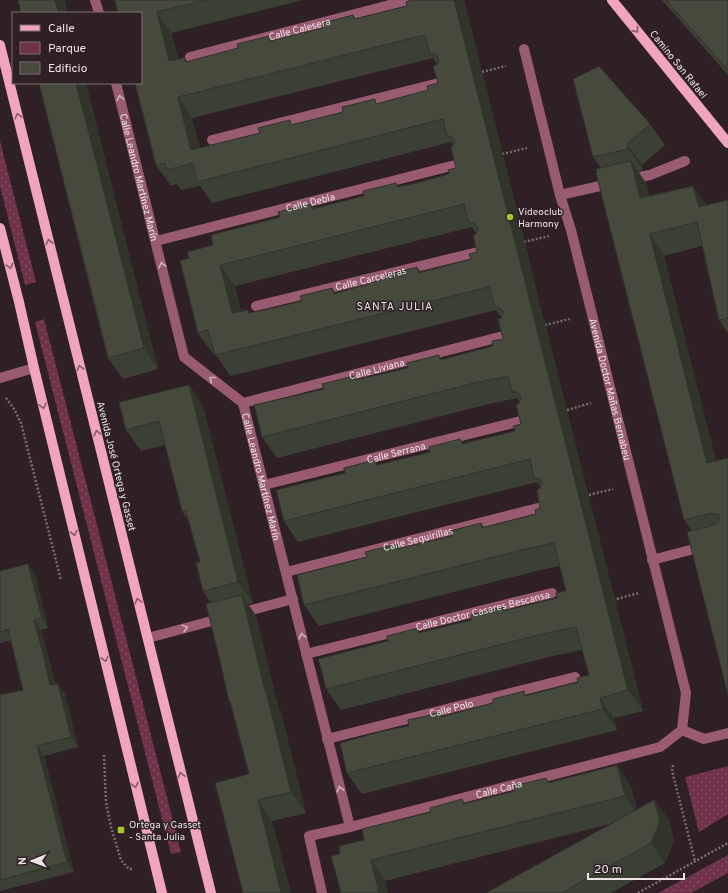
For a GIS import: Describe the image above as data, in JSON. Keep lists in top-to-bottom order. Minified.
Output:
{"streets":{"main road":["Camino San Rafael","Avenida José Ortega y Gasset"],"street":["Calle Calesera","Calle Leandro Martínez Marín","Calle Debla","Calle Carceleras","Calle Liviana","Avenida Doctor Mañas Bernabeu","Calle Serrana","Calle Seguirillas","Calle Doctor Casares Bescansa","Calle Polo","Calle Caña"]},"crossings":[["Calle Leandro Martínez Marín","Calle Debla"],["Calle Leandro Martínez Marín","Calle Liviana"],["Calle Leandro Martínez Marín","Calle Serrana"],["Calle Leandro Martínez Marín","Calle Seguirillas"],["Calle Leandro Martínez Marín","Calle Doctor Casares Bescansa"],["Calle Leandro Martínez Marín","Calle Polo"],["Calle Leandro Martínez Marín","Calle Caña"],["Avenida Doctor Mañas Bernabeu","Calle Caña"]],"one_way":["Camino San Rafael","Calle Leandro Martínez Marín"],"districts":["SANTA JULIA"],"places":{"other":["Videoclub Harmony"],"transit":["Ortega y Gasset - Santa Julia"]},"legend":["Calle","Parque","Edificio"],"scale_bar":"20 m","north":"left"}
